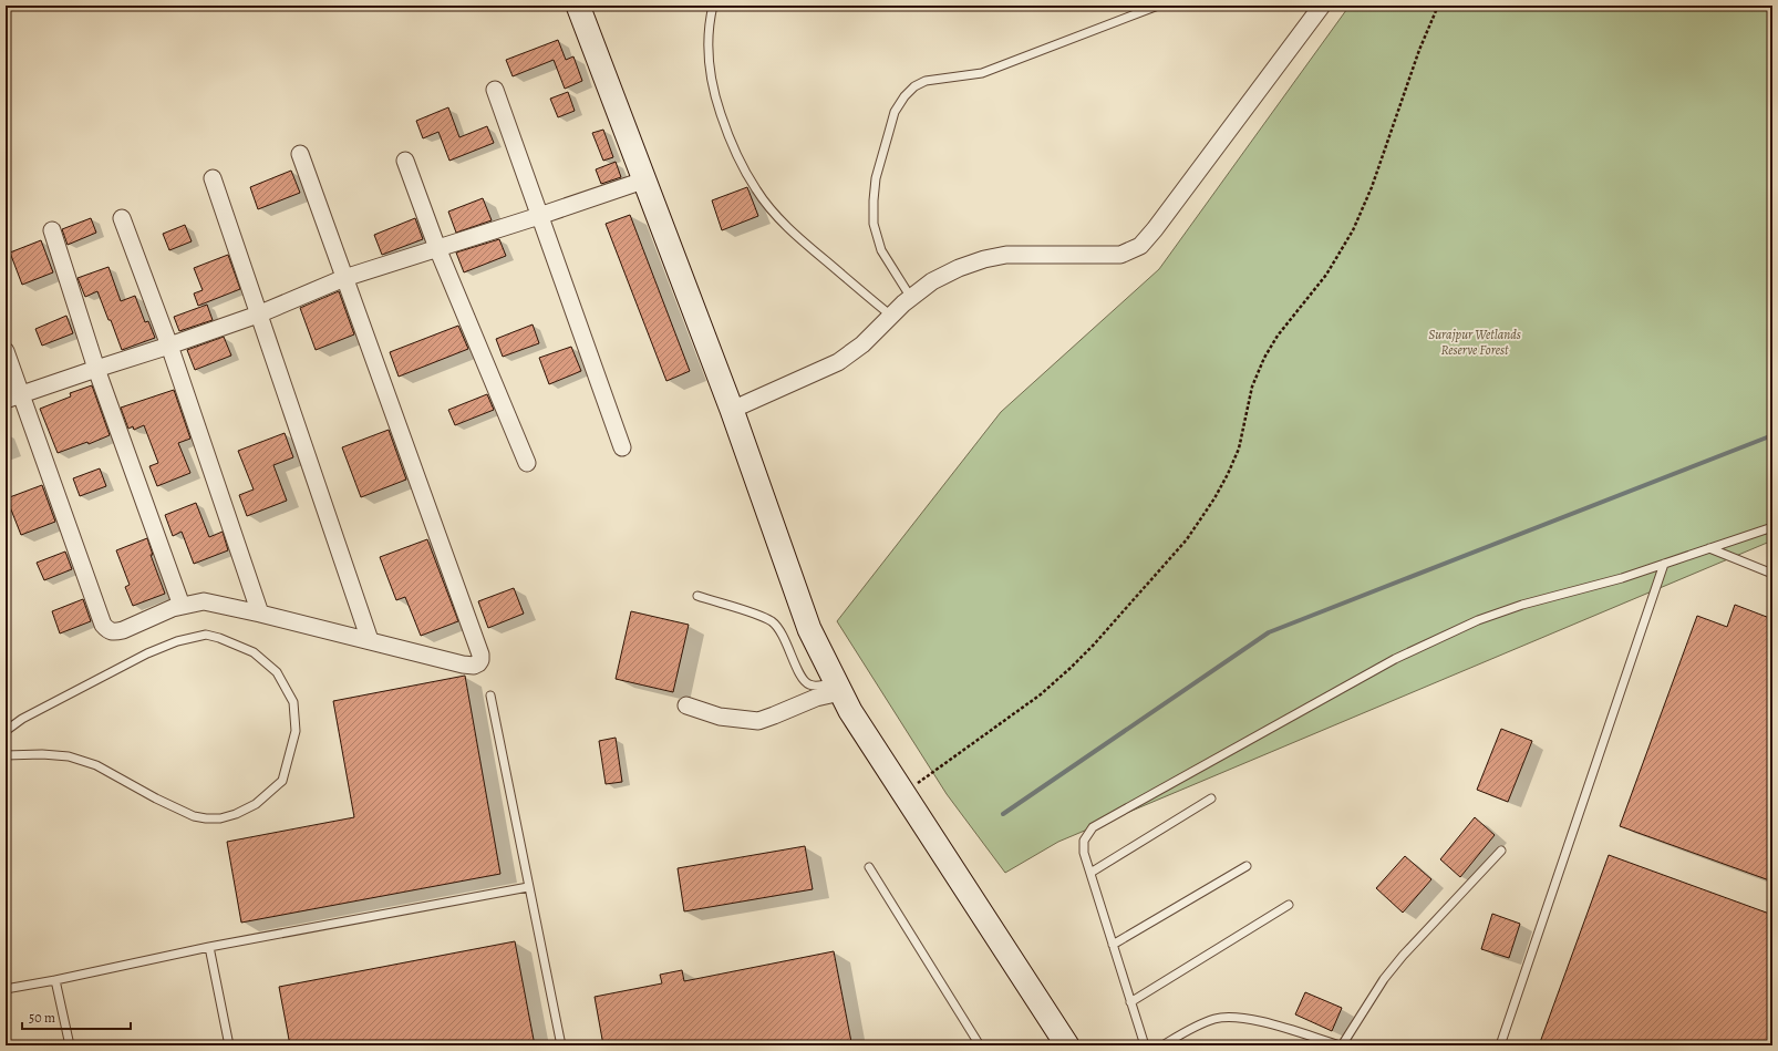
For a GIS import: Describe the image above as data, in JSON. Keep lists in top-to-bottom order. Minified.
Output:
{"parks":["Surajpur Wetlands Reserve Forest"],"scale_bar":"50 m"}
